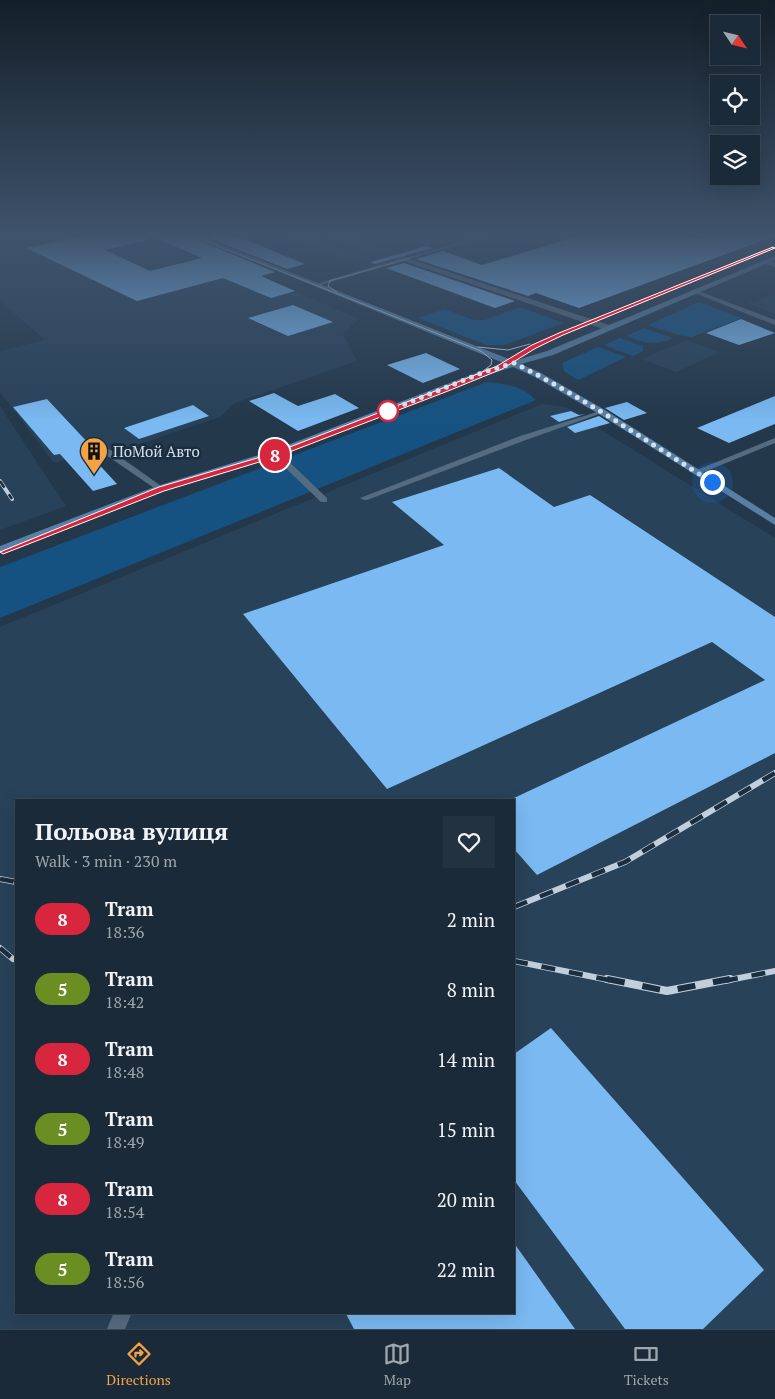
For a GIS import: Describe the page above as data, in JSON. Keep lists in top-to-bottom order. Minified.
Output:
{"places":{"building":["ПоМой Авто"]},"lines":["tram line 8"],"north":"bottom right","page":{"on_map":"8","heading":["Польова вулиця","Walk · 3 min · 230 m"],"list":[{"mark":"8","name":"Tram","note":"18:36","value":"2 min"},{"mark":"5","name":"Tram","note":"18:42","value":"8 min"},{"mark":"8","name":"Tram","note":"18:48","value":"14 min"},{"mark":"5","name":"Tram","note":"18:49","value":"15 min"},{"mark":"8","name":"Tram","note":"18:54","value":"20 min"},{"mark":"5","name":"Tram","note":"18:56","value":"22 min"}],"tabs":["Directions","Map","Tickets"]}}
